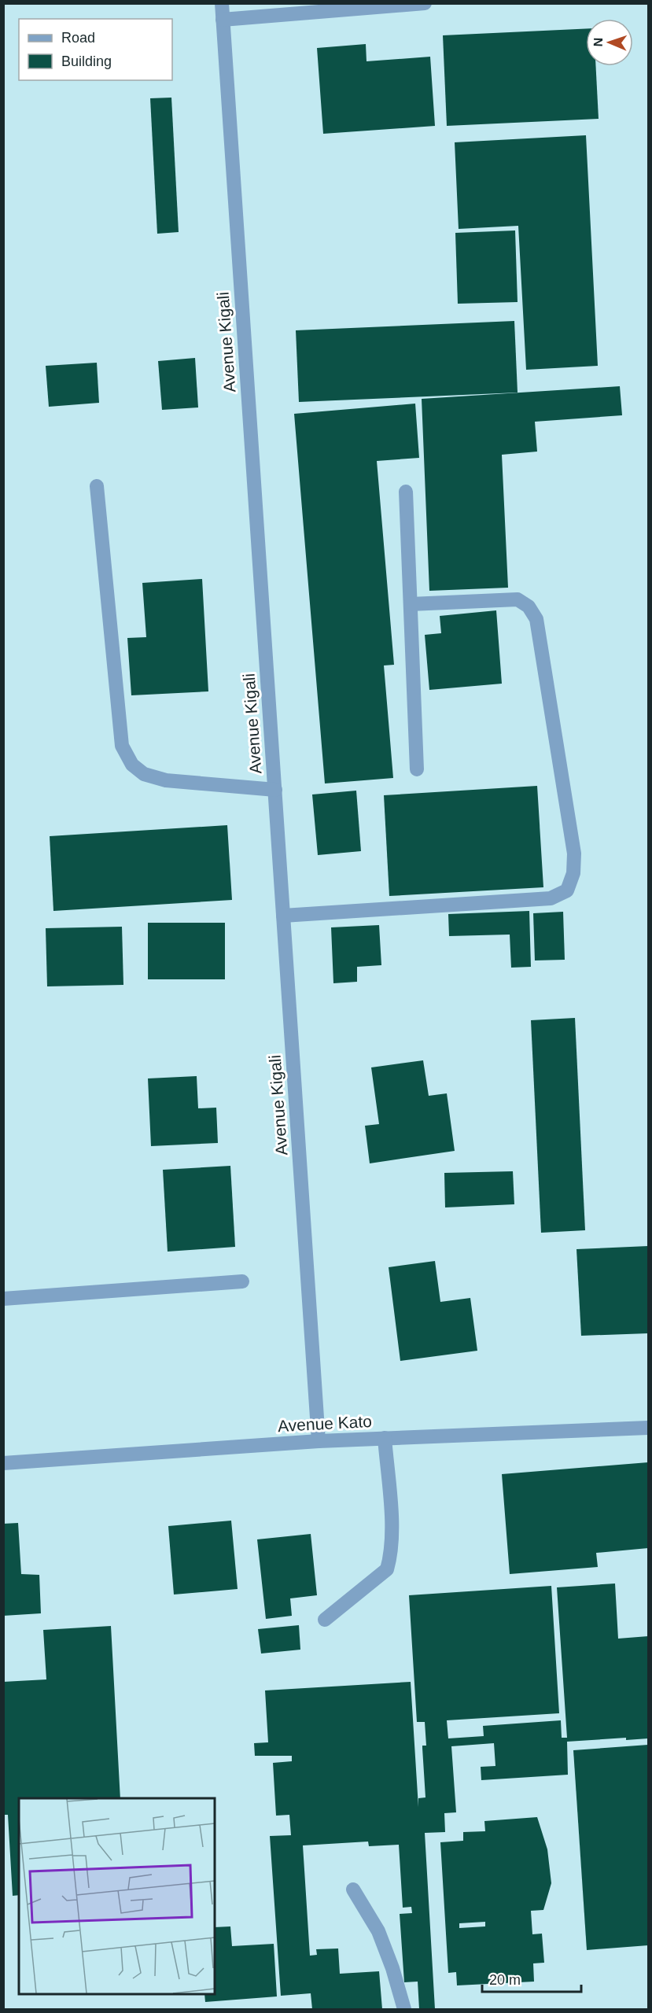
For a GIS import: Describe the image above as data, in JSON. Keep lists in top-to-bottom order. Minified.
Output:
{"streets":{"street":["Avenue Kigali","Avenue Kato"]},"crossings":[["Avenue Kigali","Avenue Kato"]],"legend":["Road","Building"],"scale_bar":"20 m","north":"left"}
